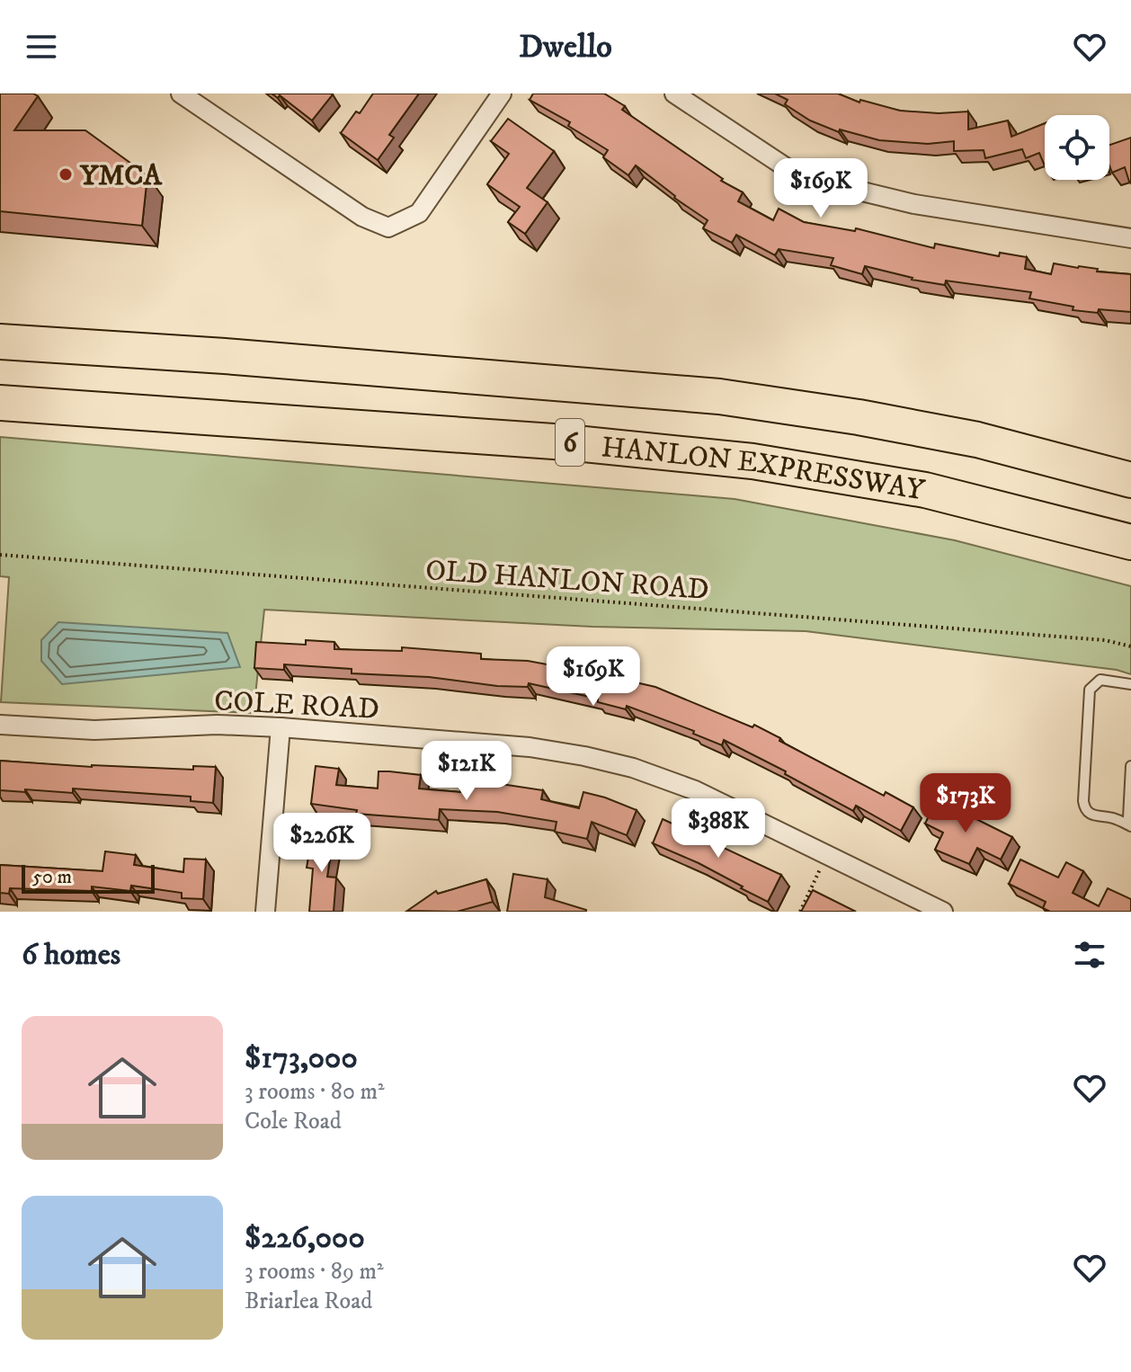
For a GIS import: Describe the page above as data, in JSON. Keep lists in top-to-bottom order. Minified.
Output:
{"streets":{"highway":["6","HANLON EXPRESSWAY"],"street":["COLE ROAD"],"path":["OLD HANLON ROAD"]},"places":["YMCA"],"scale_bar":"50 m","page":{"header":"Dwello","price":["$169K","$169K","$121K","$173K","$388K","$226K"],"scale":"50 m","heading":"6 homes","list":[{"name":"$173,000","note":"3 rooms · 80 m² · Cole Road"},{"name":"$226,000","note":"3 rooms · 89 m² · Briarlea Road"}]}}
